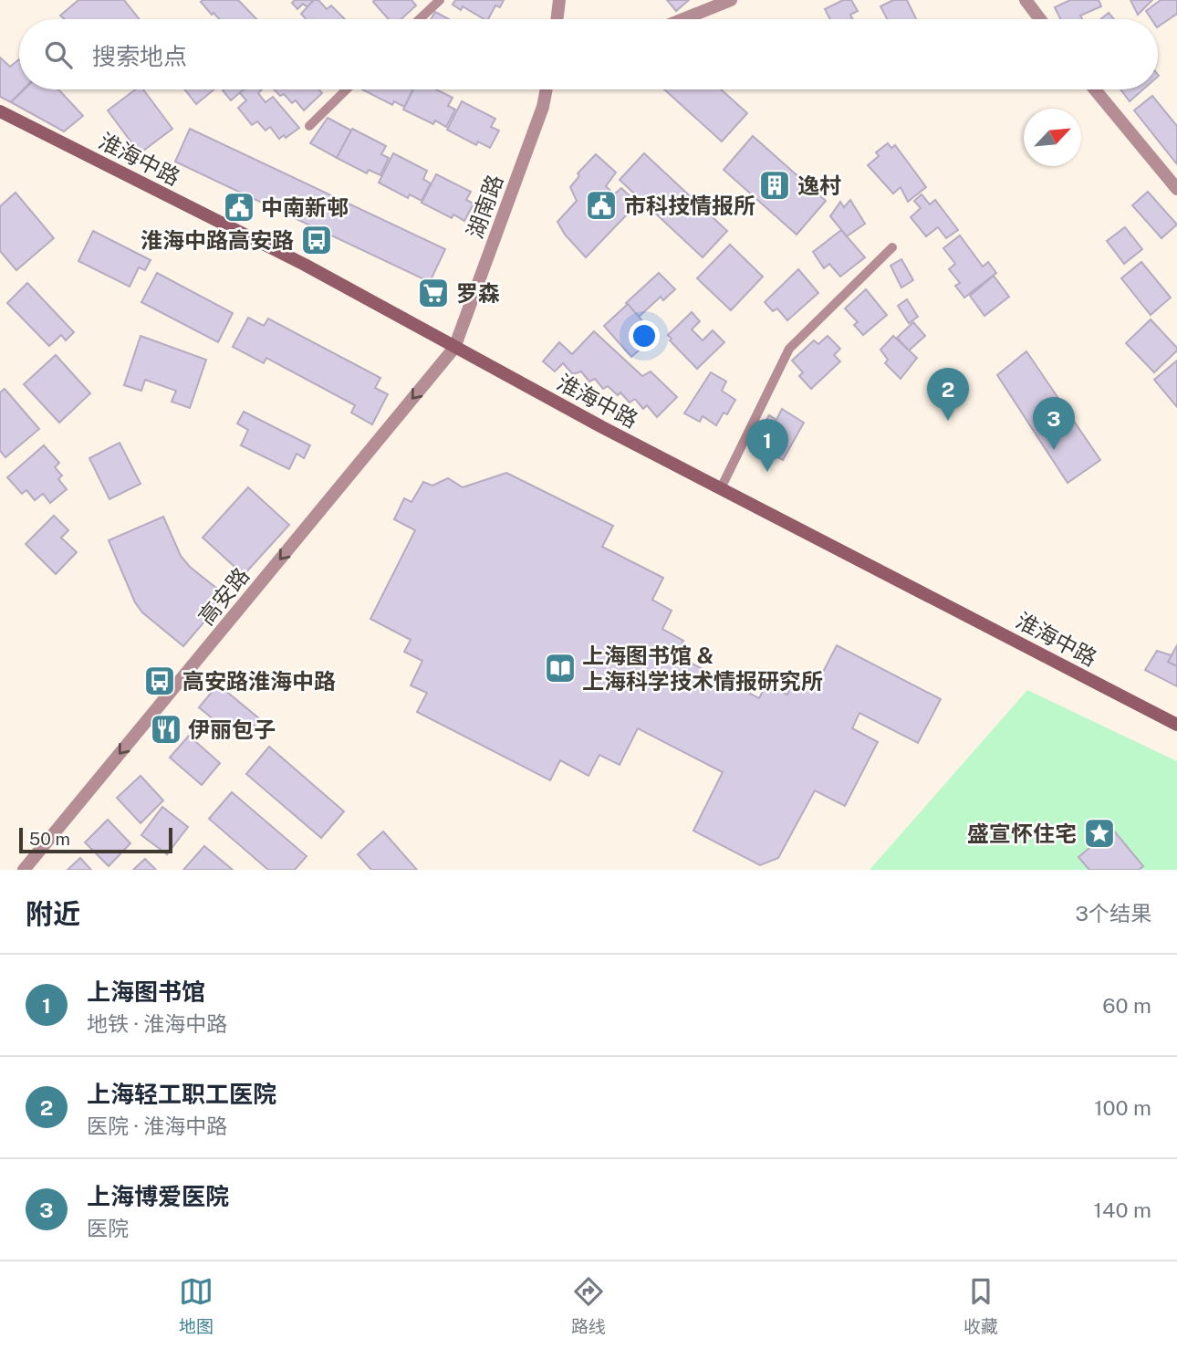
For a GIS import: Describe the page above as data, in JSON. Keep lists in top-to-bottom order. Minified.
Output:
{"streets":{"main road":["淮海中路"],"street":["湖南路","高安路"]},"crossings":[["淮海中路","湖南路"],["淮海中路","高安路"],["湖南路","高安路"]],"one_way":["高安路"],"places":{"building":["逸村"],"public building":["市科技情报所","中南新邨"],"bus stop":["淮海中路高安路","高安路淮海中路"],"supermarket":["罗森"],"library":["上海图书馆 & 上海科学技术情报研究所"],"restaurant":["伊丽包子"],"place":["盛宣怀住宅"]},"scale_bar":"50 m","north":"top right","page":{"search":"搜索地点","pins":["2","3","1"],"scale":"50 m","heading":["附近","3个结果"],"list":[{"mark":"1","name":"上海图书馆","note":"地铁 · 淮海中路","value":"60 m"},{"mark":"2","name":"上海轻工职工医院","note":"医院 · 淮海中路","value":"100 m"},{"mark":"3","name":"上海博爱医院","note":"医院","value":"140 m"}],"nav":["地图","路线","收藏"]}}
